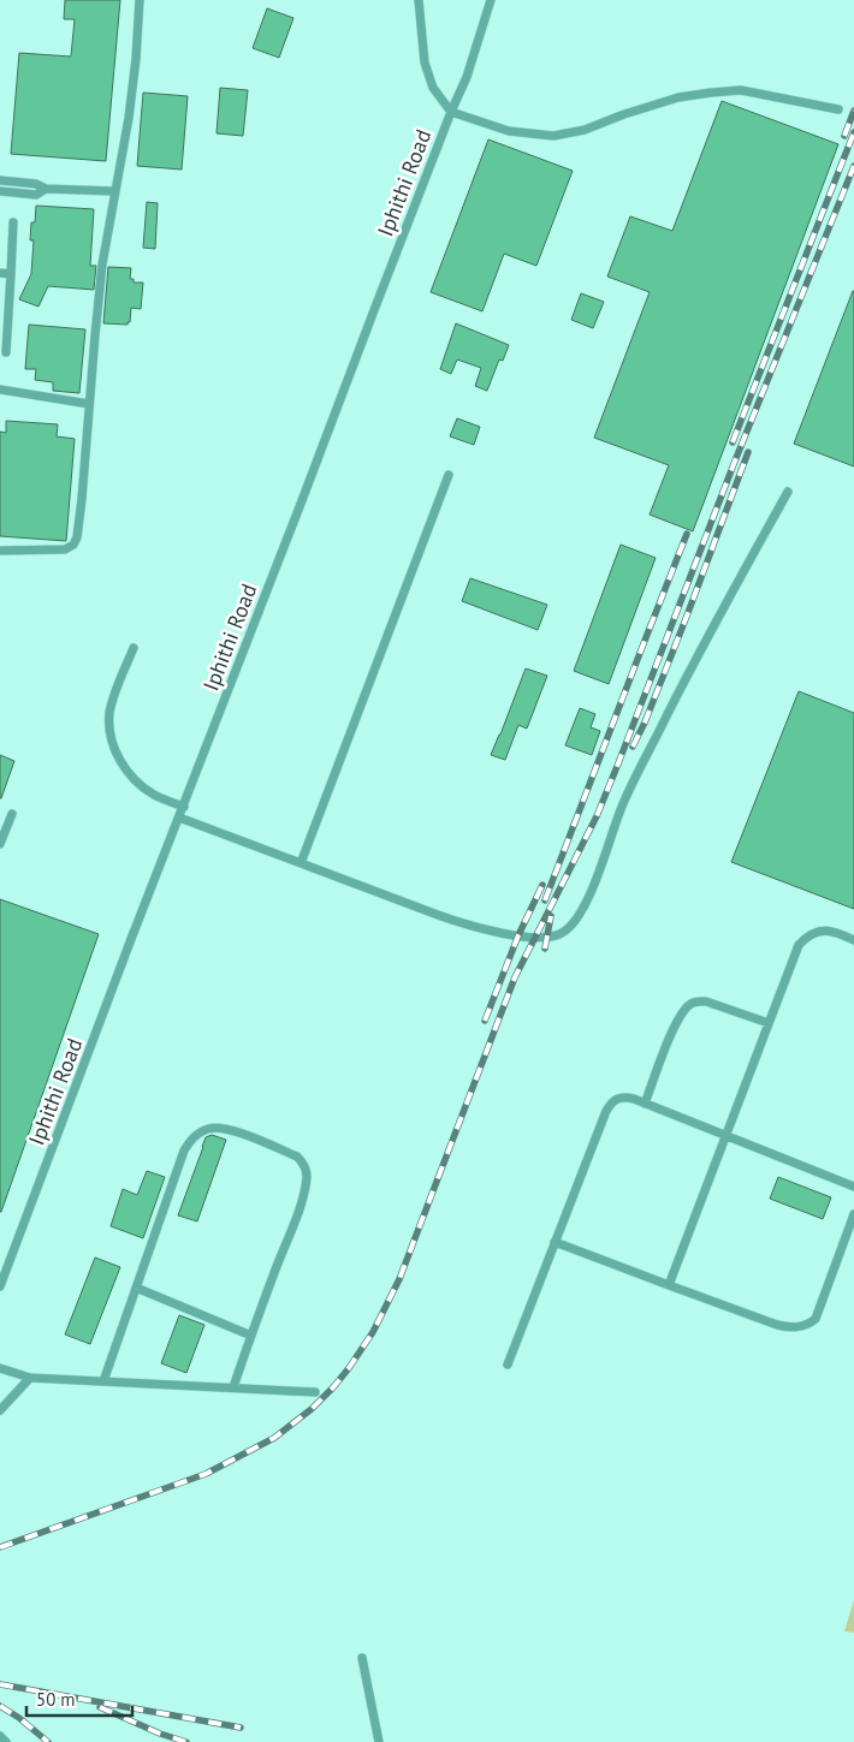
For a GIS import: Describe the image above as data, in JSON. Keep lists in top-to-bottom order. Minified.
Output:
{"streets":{"lane":["Iphithi Road"]},"scale_bar":"50 m"}
